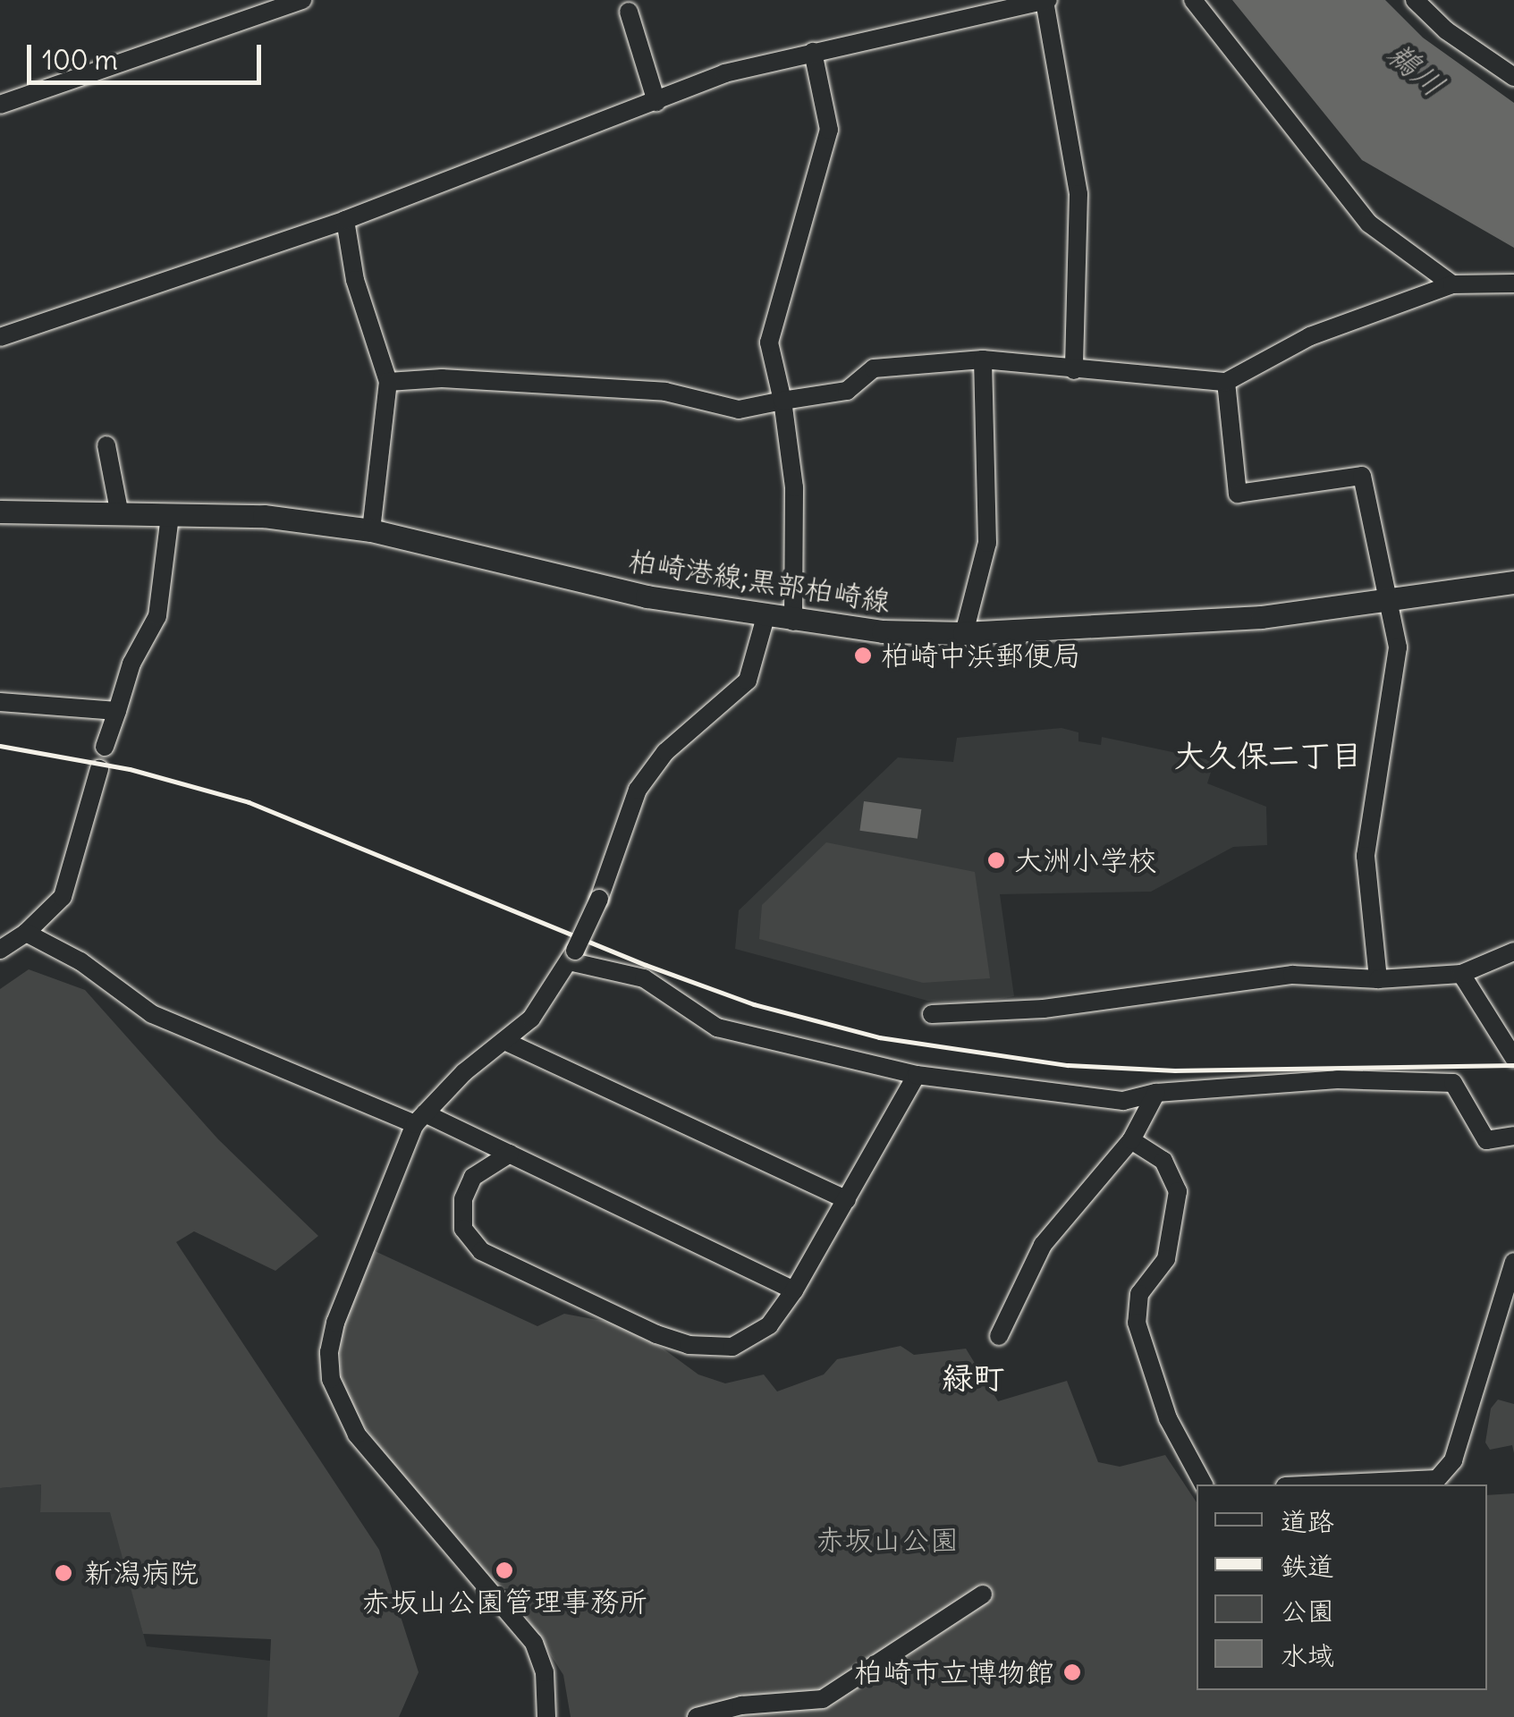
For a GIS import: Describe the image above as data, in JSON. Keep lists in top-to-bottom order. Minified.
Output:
{"streets":{"main road":["柏崎港線;黒部柏崎線"]},"districts":["大久保二丁目","緑町"],"water":["鵜川"],"parks":["赤坂山公園"],"places":["柏崎中浜郵便局","大洲小学校","赤坂山公園管理事務所","新潟病院","柏崎市立博物館"],"legend":["道路","鉄道","公園","水域"],"scale_bar":"100 m"}
